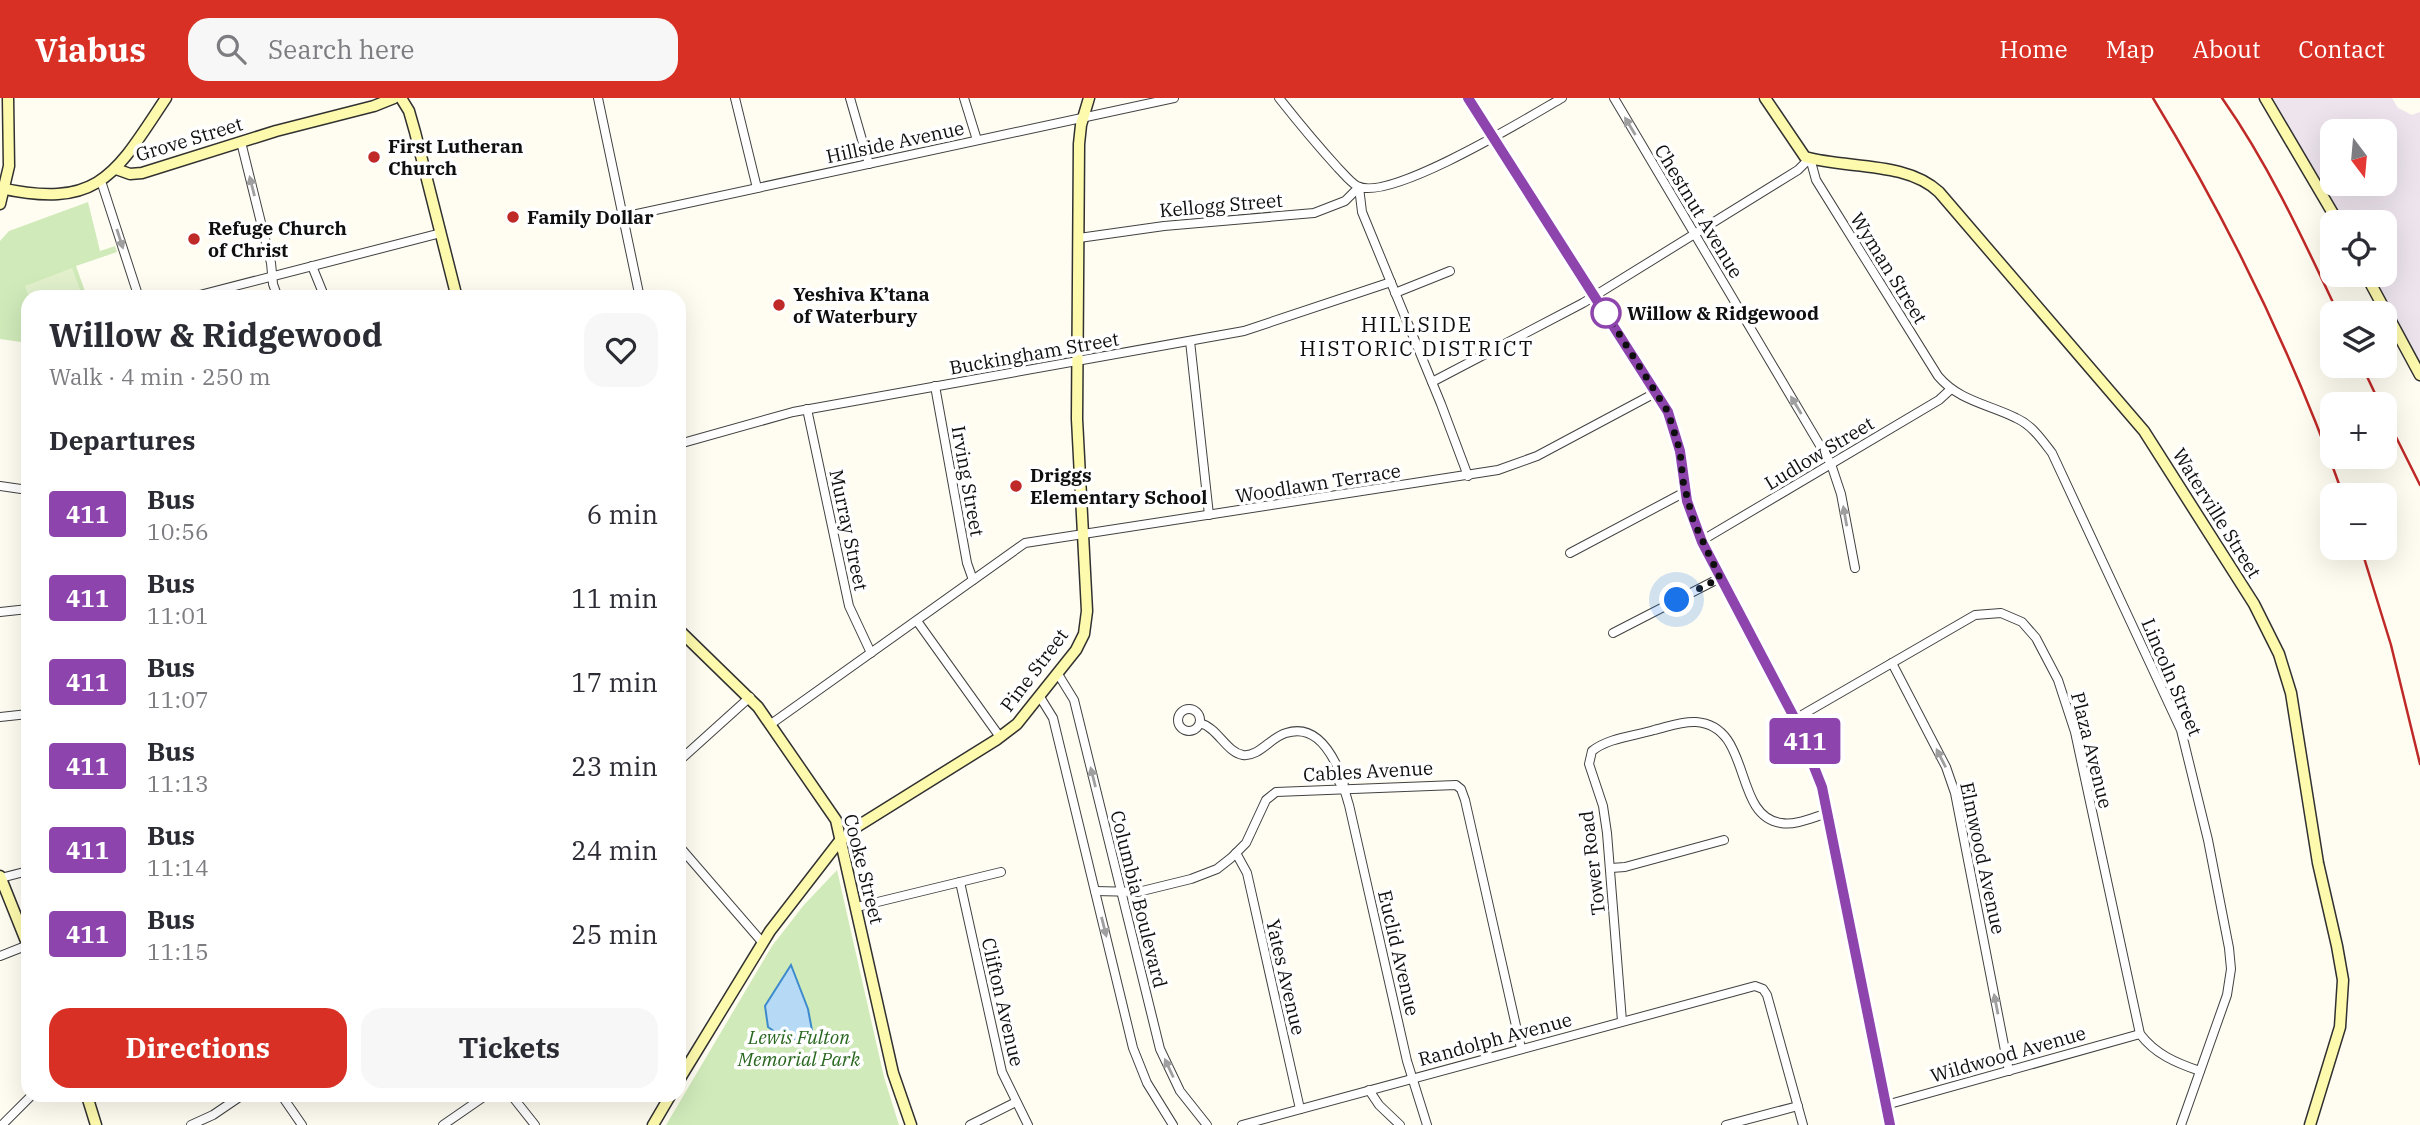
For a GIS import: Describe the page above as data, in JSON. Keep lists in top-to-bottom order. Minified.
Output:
{"streets":{"street":["Grove Street","Hillside Avenue","Kellogg Street","Chestnut Avenue","Wyman Street","Buckingham Street","Ludlow Street","Irving Street","Woodlawn Terrace","Waterville Street","Murray Street","Pine Street","Lincoln Street","Plaza Avenue","Cables Avenue","Elmwood Avenue","Tower Road","Cooke Street","Columbia Boulevard","Euclid Avenue","Yates Avenue","Clifton Avenue","Randolph Avenue","Wildwood Avenue"]},"crossings":[["Hillside Avenue","Pine Street"],["Kellogg Street","Pine Street"],["Chestnut Avenue","Ludlow Street"],["Wyman Street","Ludlow Street"],["Wyman Street","Waterville Street"],["Wyman Street","Lincoln Street"],["Buckingham Street","Irving Street"],["Buckingham Street","Murray Street"],["Buckingham Street","Pine Street"],["Ludlow Street","Lincoln Street"],["Irving Street","Woodlawn Terrace"],["Woodlawn Terrace","Murray Street"],["Woodlawn Terrace","Pine Street"],["Woodlawn Terrace","Cooke Street"],["Pine Street","Cooke Street"],["Pine Street","Columbia Boulevard"],["Plaza Avenue","Elmwood Avenue"],["Plaza Avenue","Wildwood Avenue"],["Cables Avenue","Columbia Boulevard"],["Cables Avenue","Euclid Avenue"],["Cables Avenue","Yates Avenue"],["Cables Avenue","Randolph Avenue"],["Elmwood Avenue","Wildwood Avenue"],["Tower Road","Randolph Avenue"],["Euclid Avenue","Randolph Avenue"],["Yates Avenue","Randolph Avenue"]],"one_way":["Chestnut Avenue","Elmwood Avenue"],"districts":["HILLSIDE HISTORIC DISTRICT"],"parks":["Lewis Fulton Memorial Park"],"places":["First Lutheran Church","Family Dollar","Refuge Church of Christ","Yeshiva K’tana of Waterbury","Willow & Ridgewood","Driggs Elementary School"],"lines":["bus line 411"],"north":"bottom","page":{"header":"Viabus","search":"Search here","nav":["Home","Map","About","Contact"],"on_map":"411","map_buttons":["+","−"],"heading":[["Willow & Ridgewood","Walk · 4 min · 250 m"],"Departures"],"list":[{"mark":"411","name":"Bus","note":"10:56","value":"6 min"},{"mark":"411","name":"Bus","note":"11:01","value":"11 min"},{"mark":"411","name":"Bus","note":"11:07","value":"17 min"},{"mark":"411","name":"Bus","note":"11:13","value":"23 min"},{"mark":"411","name":"Bus","note":"11:14","value":"24 min"},{"mark":"411","name":"Bus","note":"11:15","value":"25 min"}],"buttons":["Directions","Tickets"]}}
